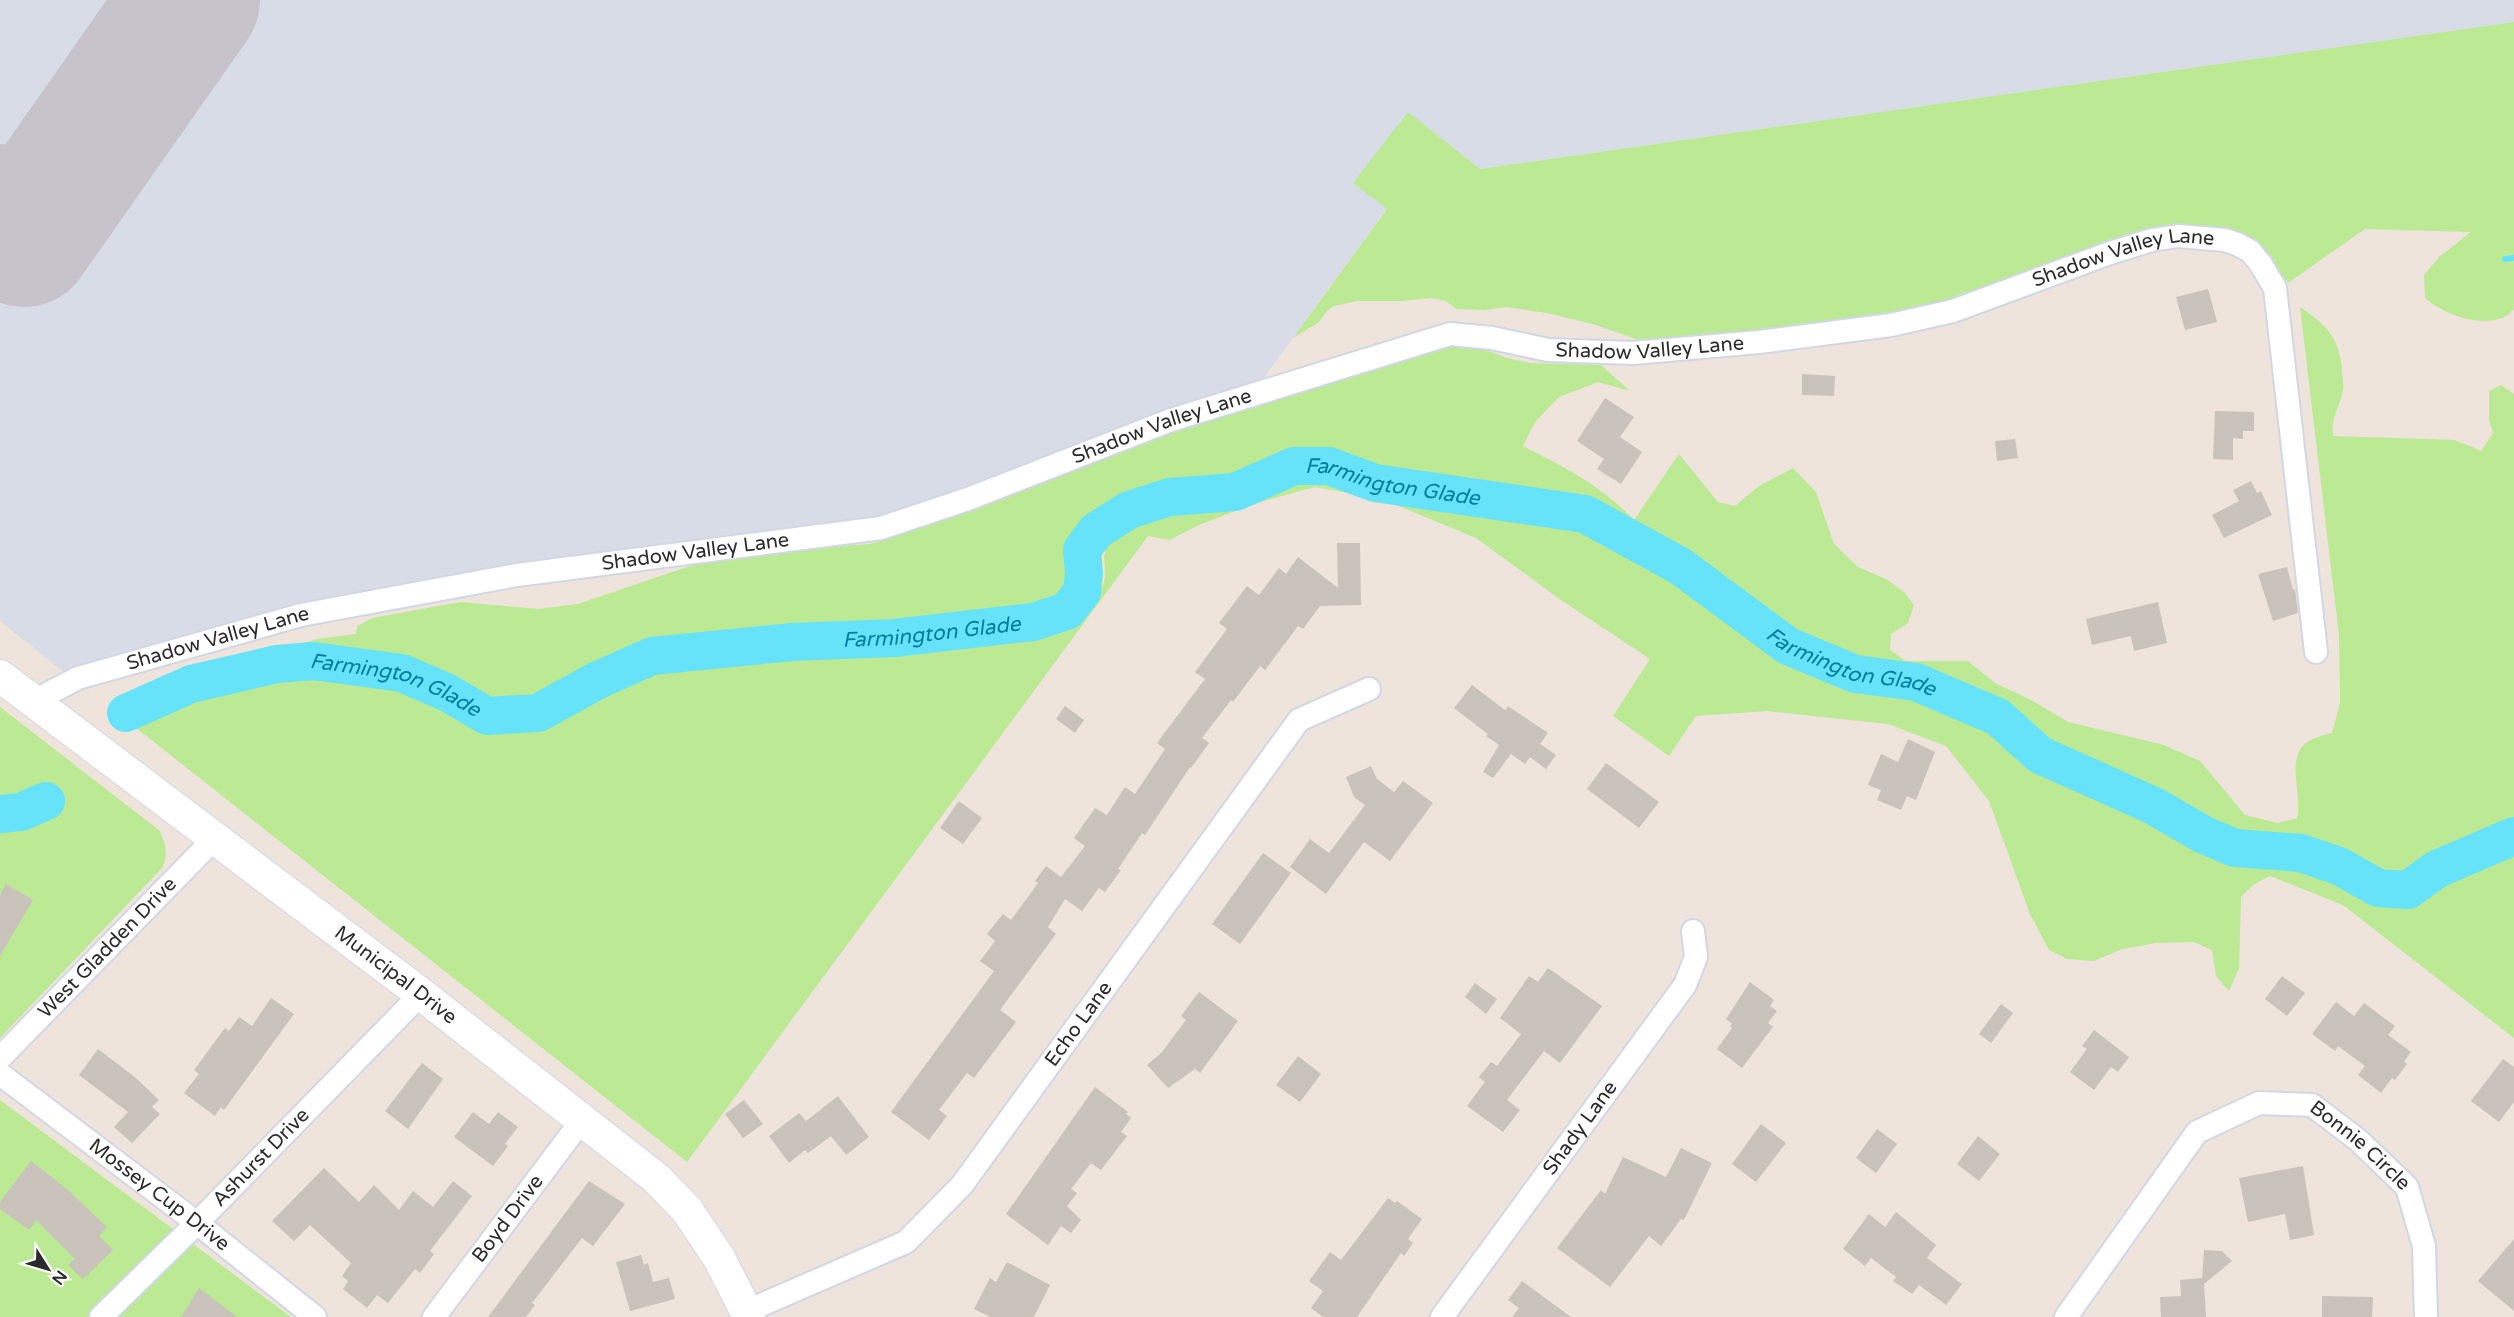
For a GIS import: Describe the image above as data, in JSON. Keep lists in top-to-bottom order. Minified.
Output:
{"streets":{"main road":["Municipal Drive"],"street":["Shadow Valley Lane","West Gladden Drive","Echo Lane","Shady Lane","Bonnie Circle","Ashurst Drive","Mossey Cup Drive","Boyd Drive"]},"crossings":[["Shadow Valley Lane","Municipal Drive"],["West Gladden Drive","Municipal Drive"],["Municipal Drive","Echo Lane"],["Municipal Drive","Ashurst Drive"],["Municipal Drive","Boyd Drive"],["Ashurst Drive","Mossey Cup Drive"]],"water":["Farmington Glade"],"north":"bottom right"}
